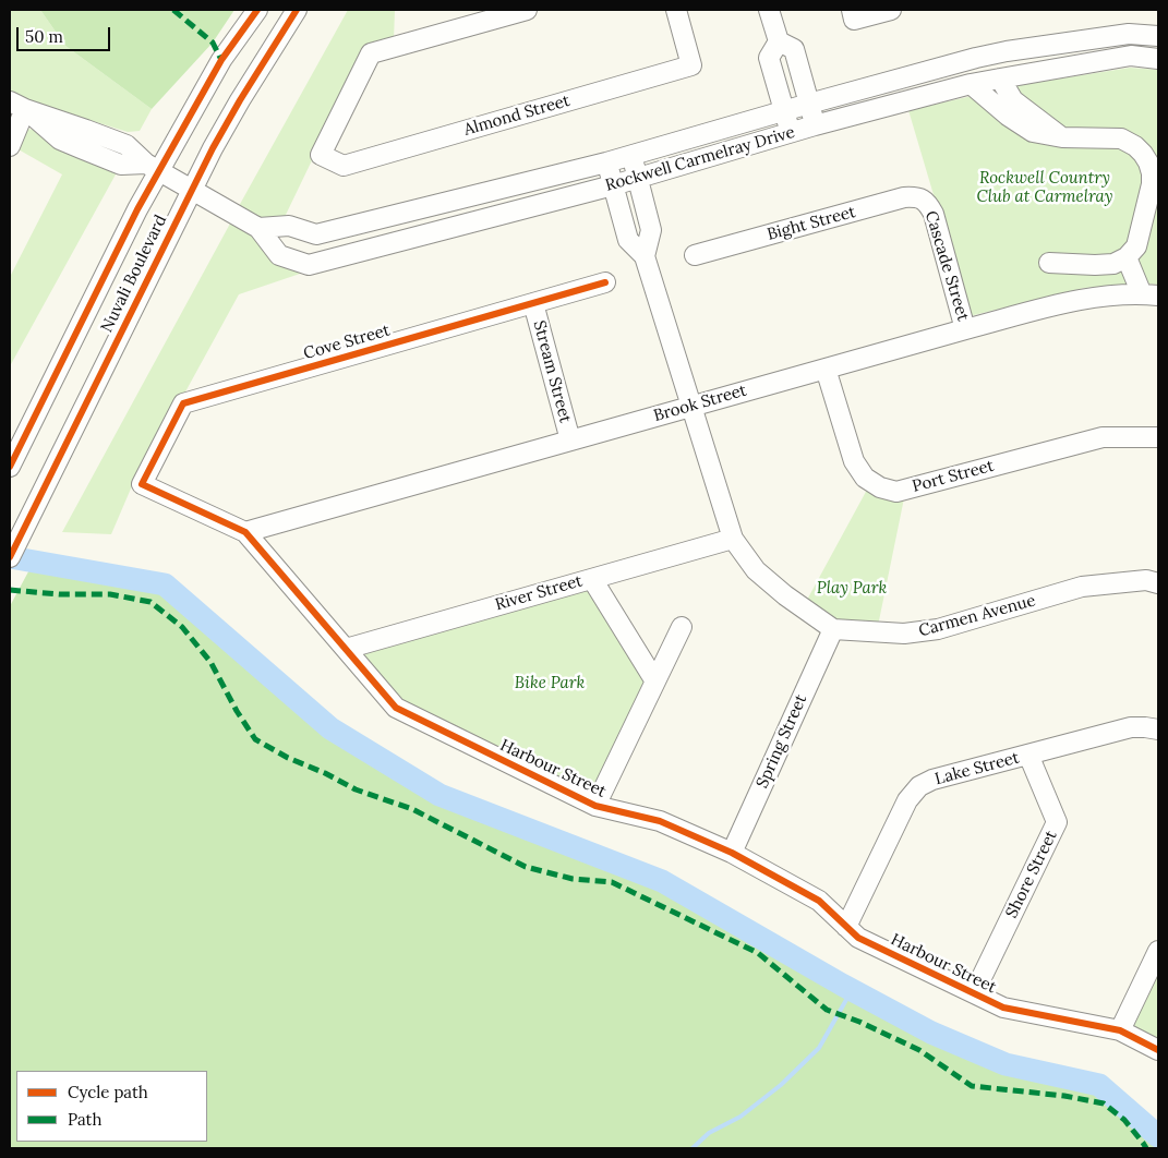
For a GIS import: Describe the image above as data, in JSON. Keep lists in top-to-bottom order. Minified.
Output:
{"streets":{"street":["Almond Street","Rockwell Carmelray Drive","Bight Street","Cascade Street","Nuvali Boulevard","Cove Street","Stream Street","Brook Street","Port Street","River Street","Carmen Avenue","Spring Street","Harbour Street","Lake Street","Shore Street"]},"crossings":[["Rockwell Carmelray Drive","Nuvali Boulevard"],["Bight Street","Cascade Street"],["Cascade Street","Brook Street"],["Cove Street","Stream Street"],["Cove Street","Harbour Street"],["Stream Street","Brook Street"],["Brook Street","Port Street"],["Brook Street","Harbour Street"],["River Street","Harbour Street"],["Carmen Avenue","Spring Street"],["Spring Street","Harbour Street"],["Harbour Street","Lake Street"],["Harbour Street","Shore Street"],["Lake Street","Shore Street"]],"parks":["Rockwell Country Club at Carmelray","Play Park","Bike Park"],"legend":["Cycle path","Path"],"scale_bar":"50 m"}
